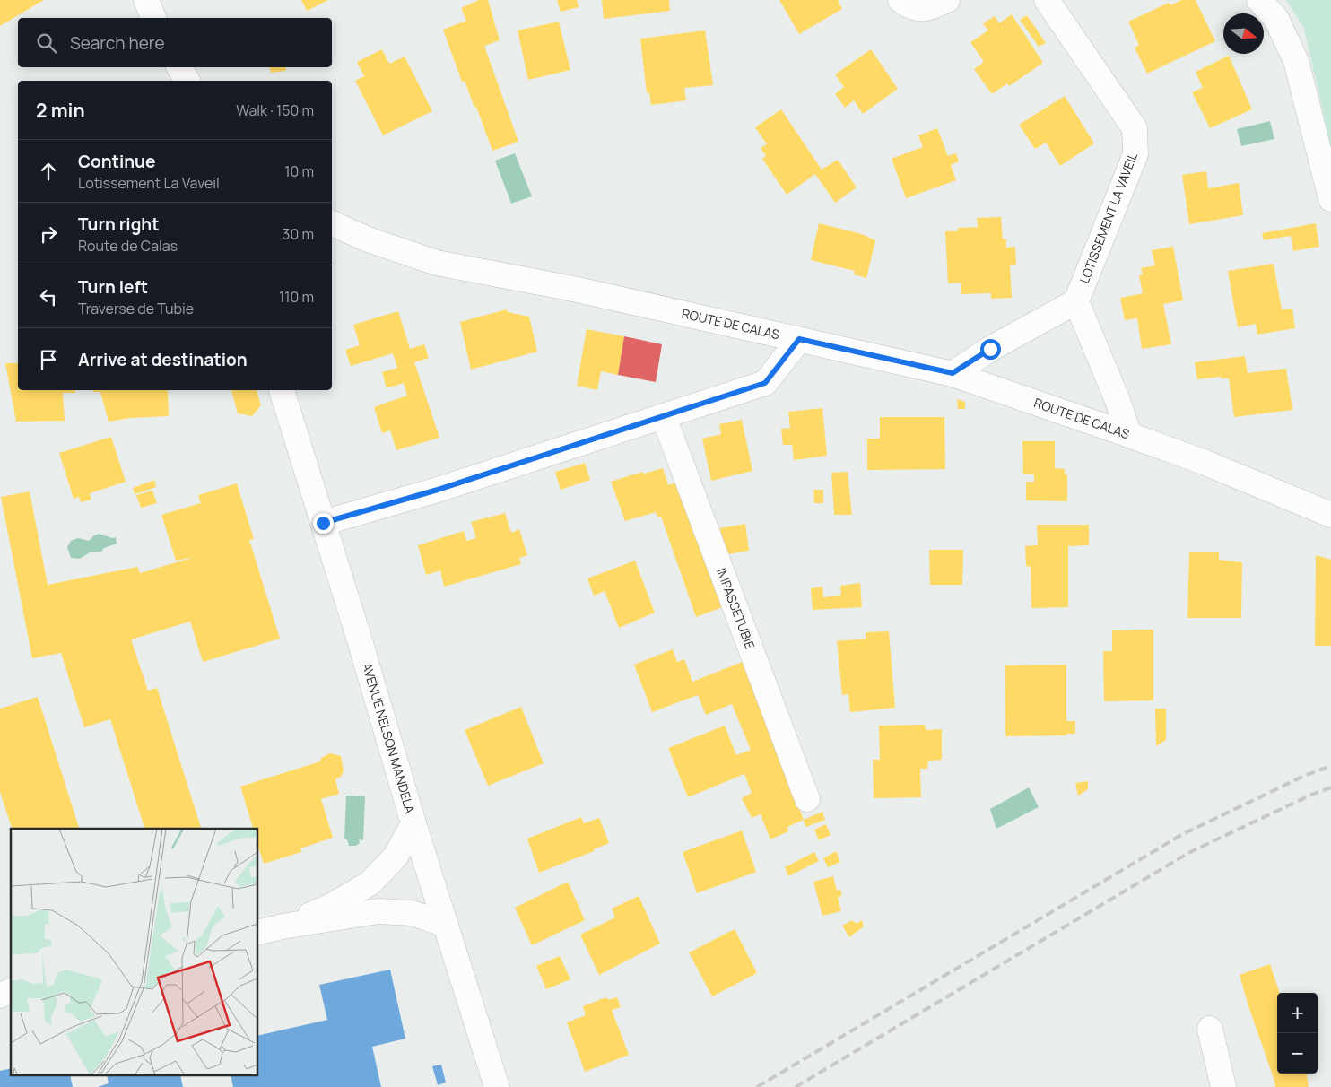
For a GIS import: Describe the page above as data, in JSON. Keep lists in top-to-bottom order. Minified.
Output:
{"streets":{"street":["LOTISSEMENT LA VAVEIL","ROUTE DE CALAS","IMPASSETUBIE","AVENUE NELSON MANDELA"]},"north":"right","page":{"search":"Search here","heading":["2 min","Walk · 150 m"],"list":[["Continue","Lotissement La Vaveil","10 m"],["Turn right","Route de Calas","30 m"],["Turn left","Traverse de Tubie","110 m"],"Arrive at destination"],"map_buttons":["+","−"]}}
